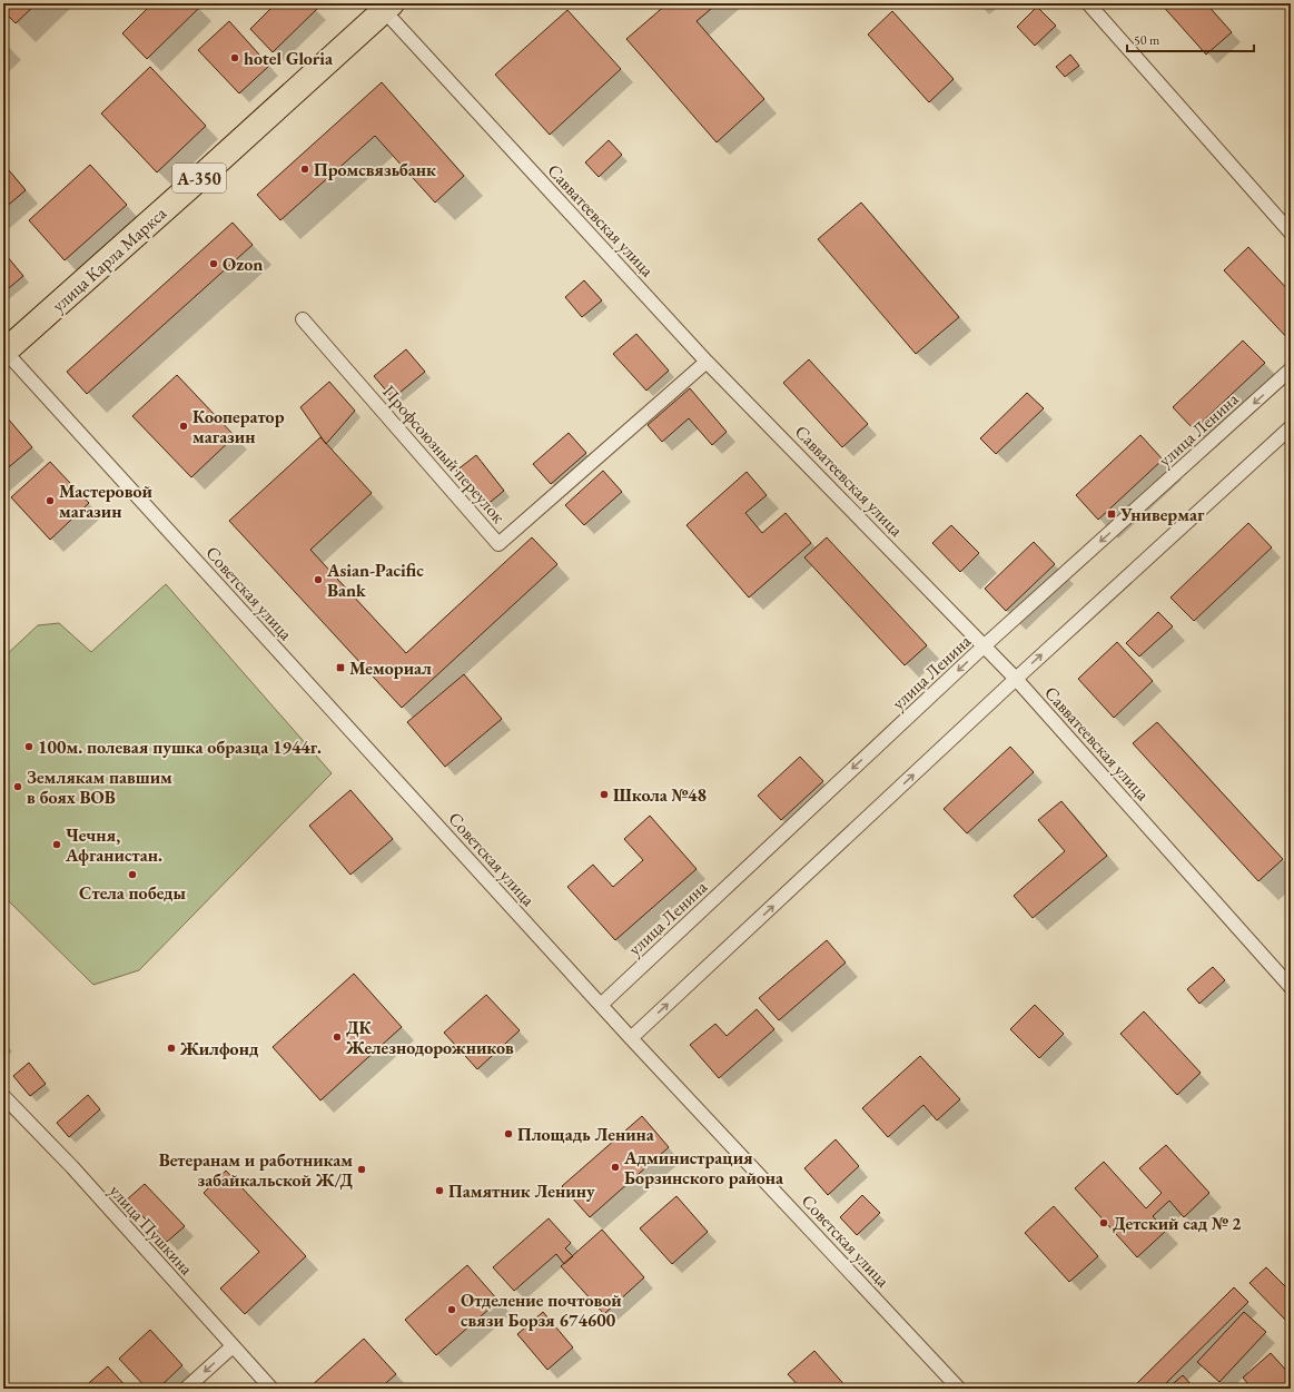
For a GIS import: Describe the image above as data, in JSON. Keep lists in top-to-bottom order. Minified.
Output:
{"streets":{"highway":["А-350","улица Карла Маркса"],"street":["Савватеевская улица","улица Ленина","Профсоюзный переулок","Советская улица","улица Пушкина"]},"crossings":[["Савватеевская улица","улица Карла Маркса"],["Савватеевская улица","улица Ленина"],["Савватеевская улица","Профсоюзный переулок"],["улица Карла Маркса","Советская улица"],["улица Ленина","Советская улица"]],"places":{"other":["hotel Gloria","Промсвязьбанк","Ozon","Кооператор магазин","Мастеровой магазин","Asian-Pacific Bank","100м. полевая пушка образца 1944г.","Землякам павшим в боях ВОВ","Школа №48","Чечня, Афганистан.","Стела победы","ДК Железнодорожников","Жилфонд","Площадь Ленина","Администрация Борзинского района","Ветеранам и работникам забайкальской Ж/Д","Памятник Ленину","Детский сад № 2","Отделение почтовой связи Борзя 674600"],"transit":["Универмаг","Мемориал"]},"scale_bar":"50 m"}
